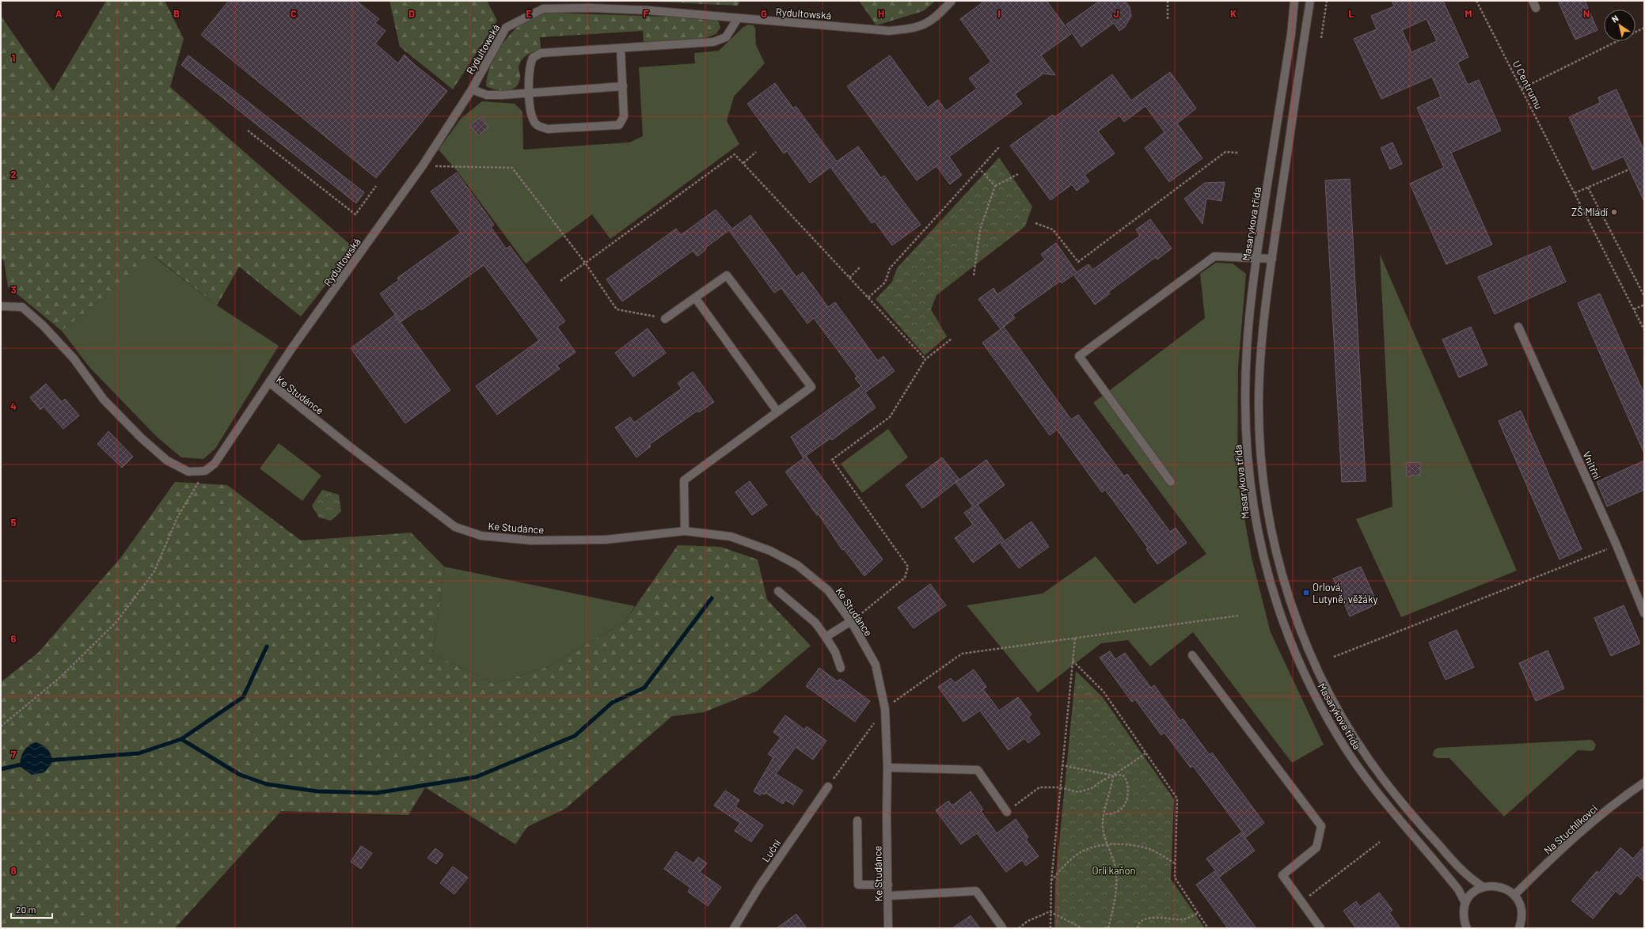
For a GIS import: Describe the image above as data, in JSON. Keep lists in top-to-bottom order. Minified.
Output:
{"streets":{"street":["Rydultowská","Masarykova třída","Ke Studánce","Vnitřní","Na Stuchlíkovci","Luční"],"path":["U Centrumu"]},"crossings":[["Rydultowská","Ke Studánce"]],"parks":["Orlí kaňon"],"places":{"other":["ZŠ Mládí"],"transit":["Orlová, Lutyně, věžáky"]},"scale_bar":"20 m","north":"top left","grid":{"columns":["A","B","C","D","E","F","G","H","I","J","K","L","M","N"],"rows":["1","2","3","4","5","6","7","8"]}}
